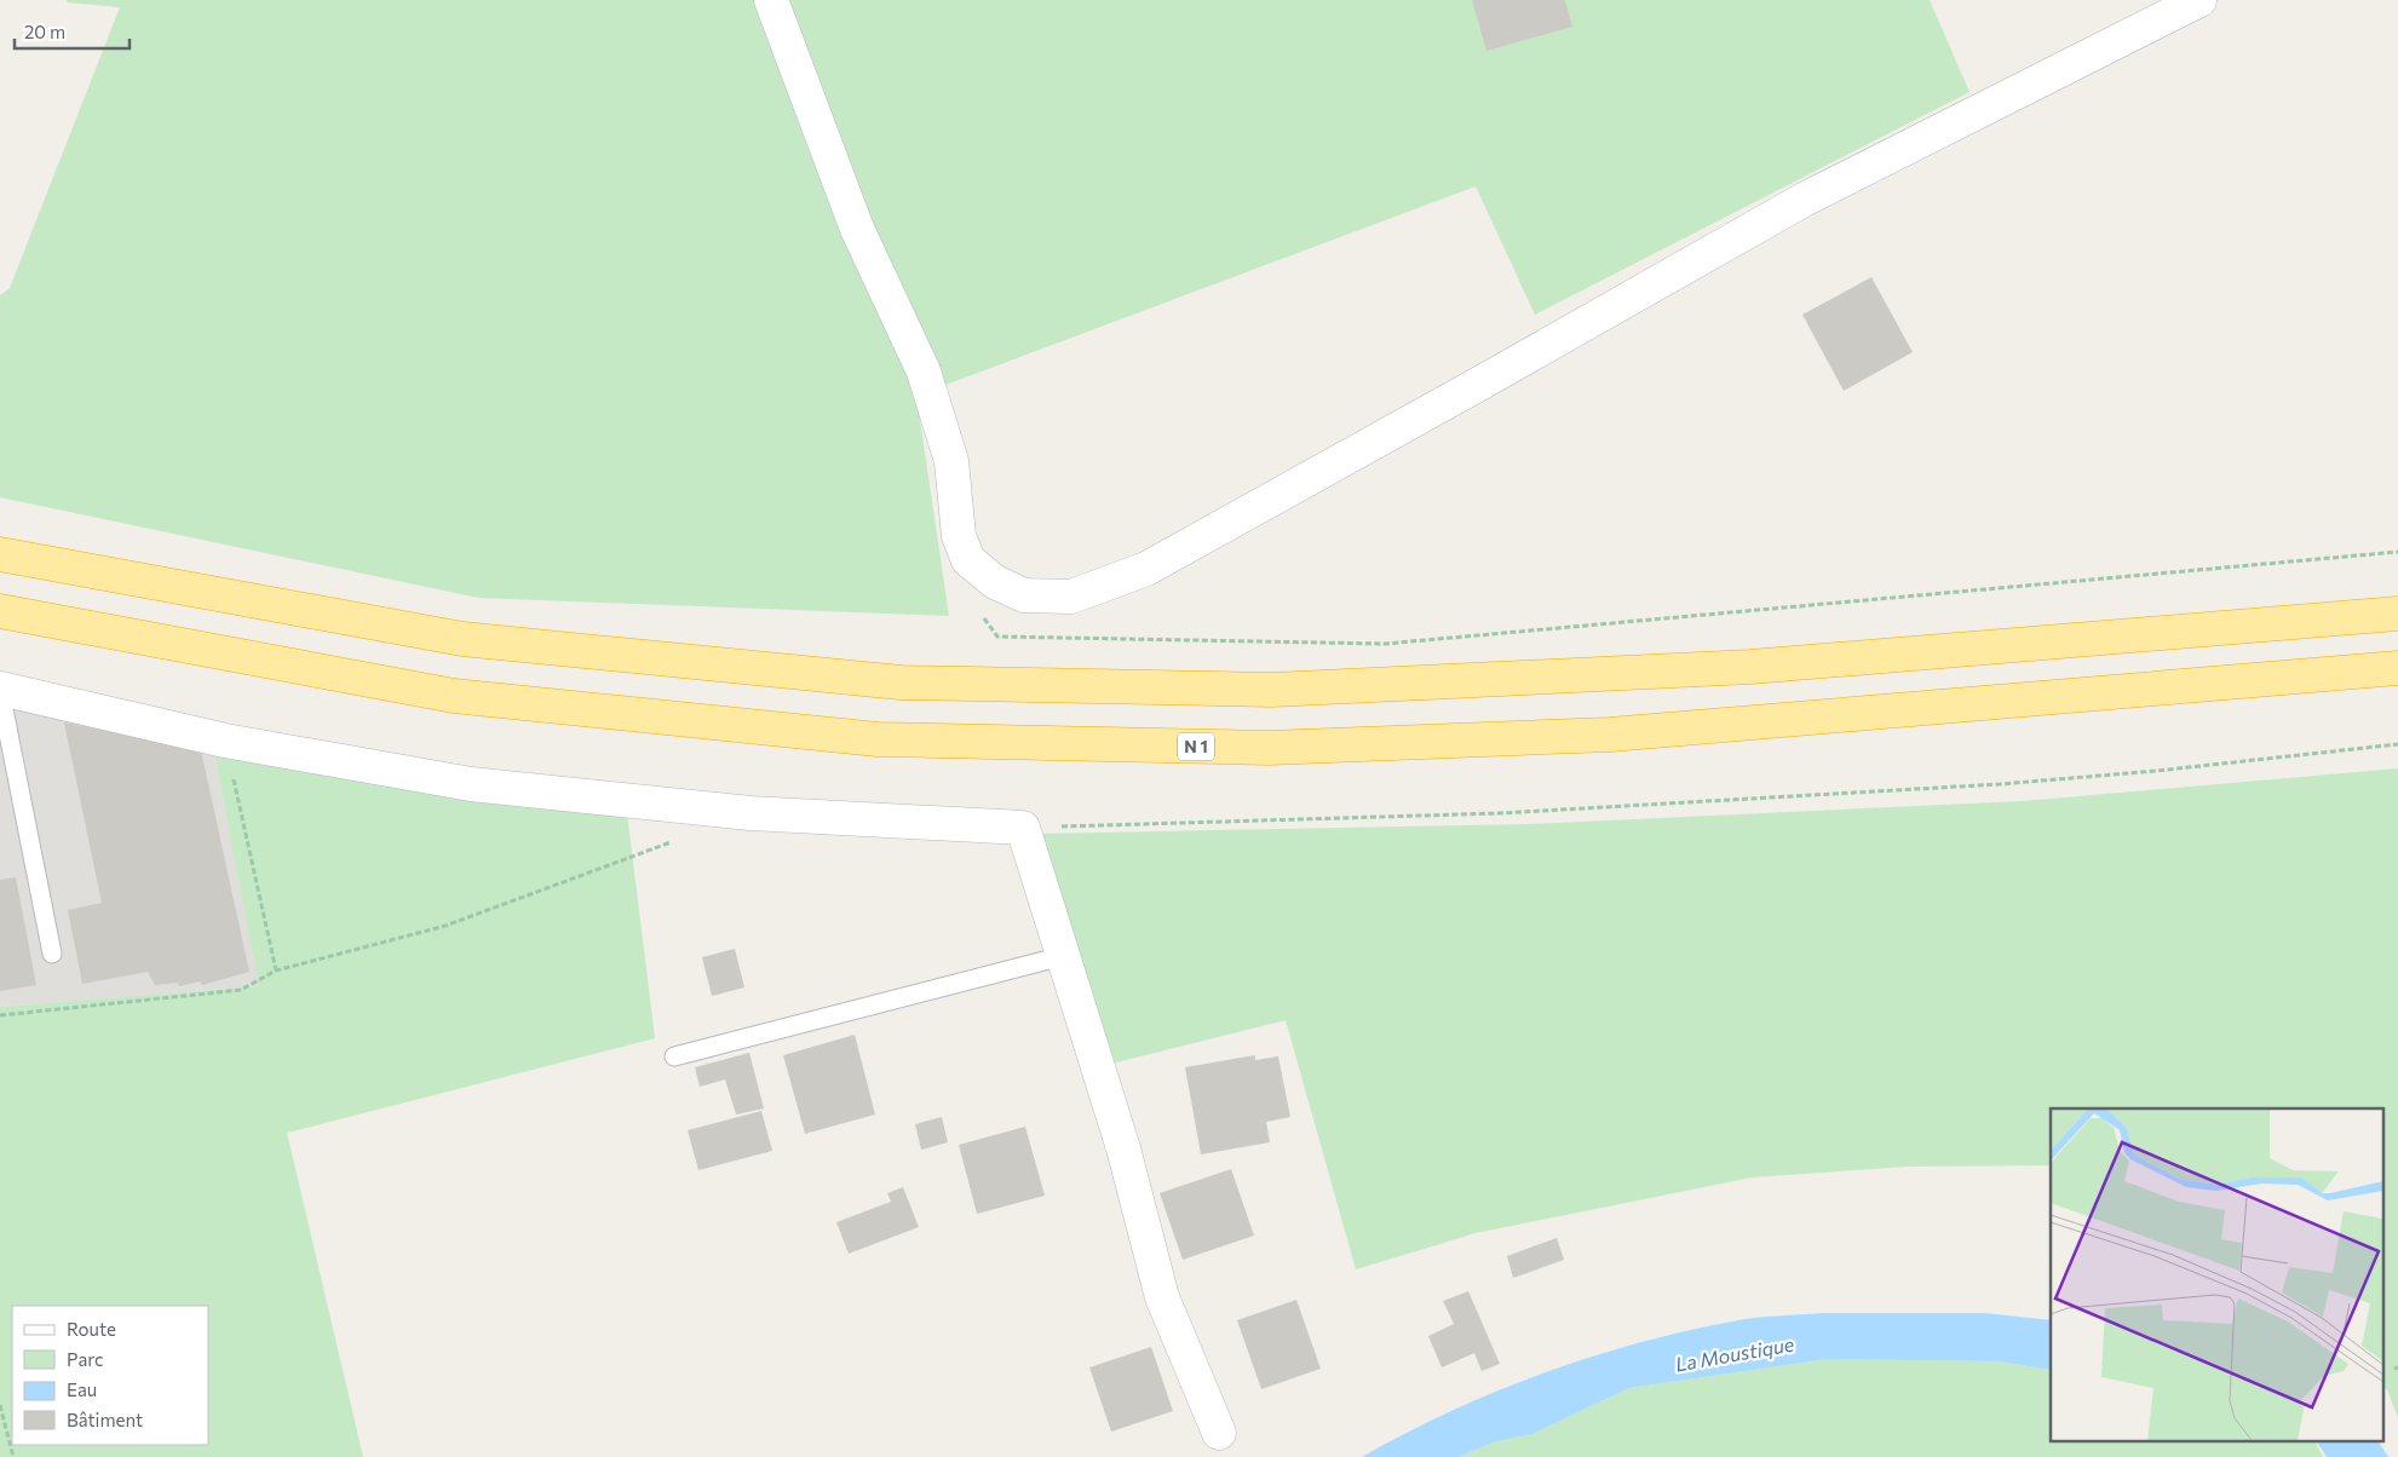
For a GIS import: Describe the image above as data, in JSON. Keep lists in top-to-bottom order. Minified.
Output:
{"streets":{"highway":["N 1"]},"water":["La Moustique"],"legend":["Route","Parc","Eau","Bâtiment"],"scale_bar":"20 m"}
